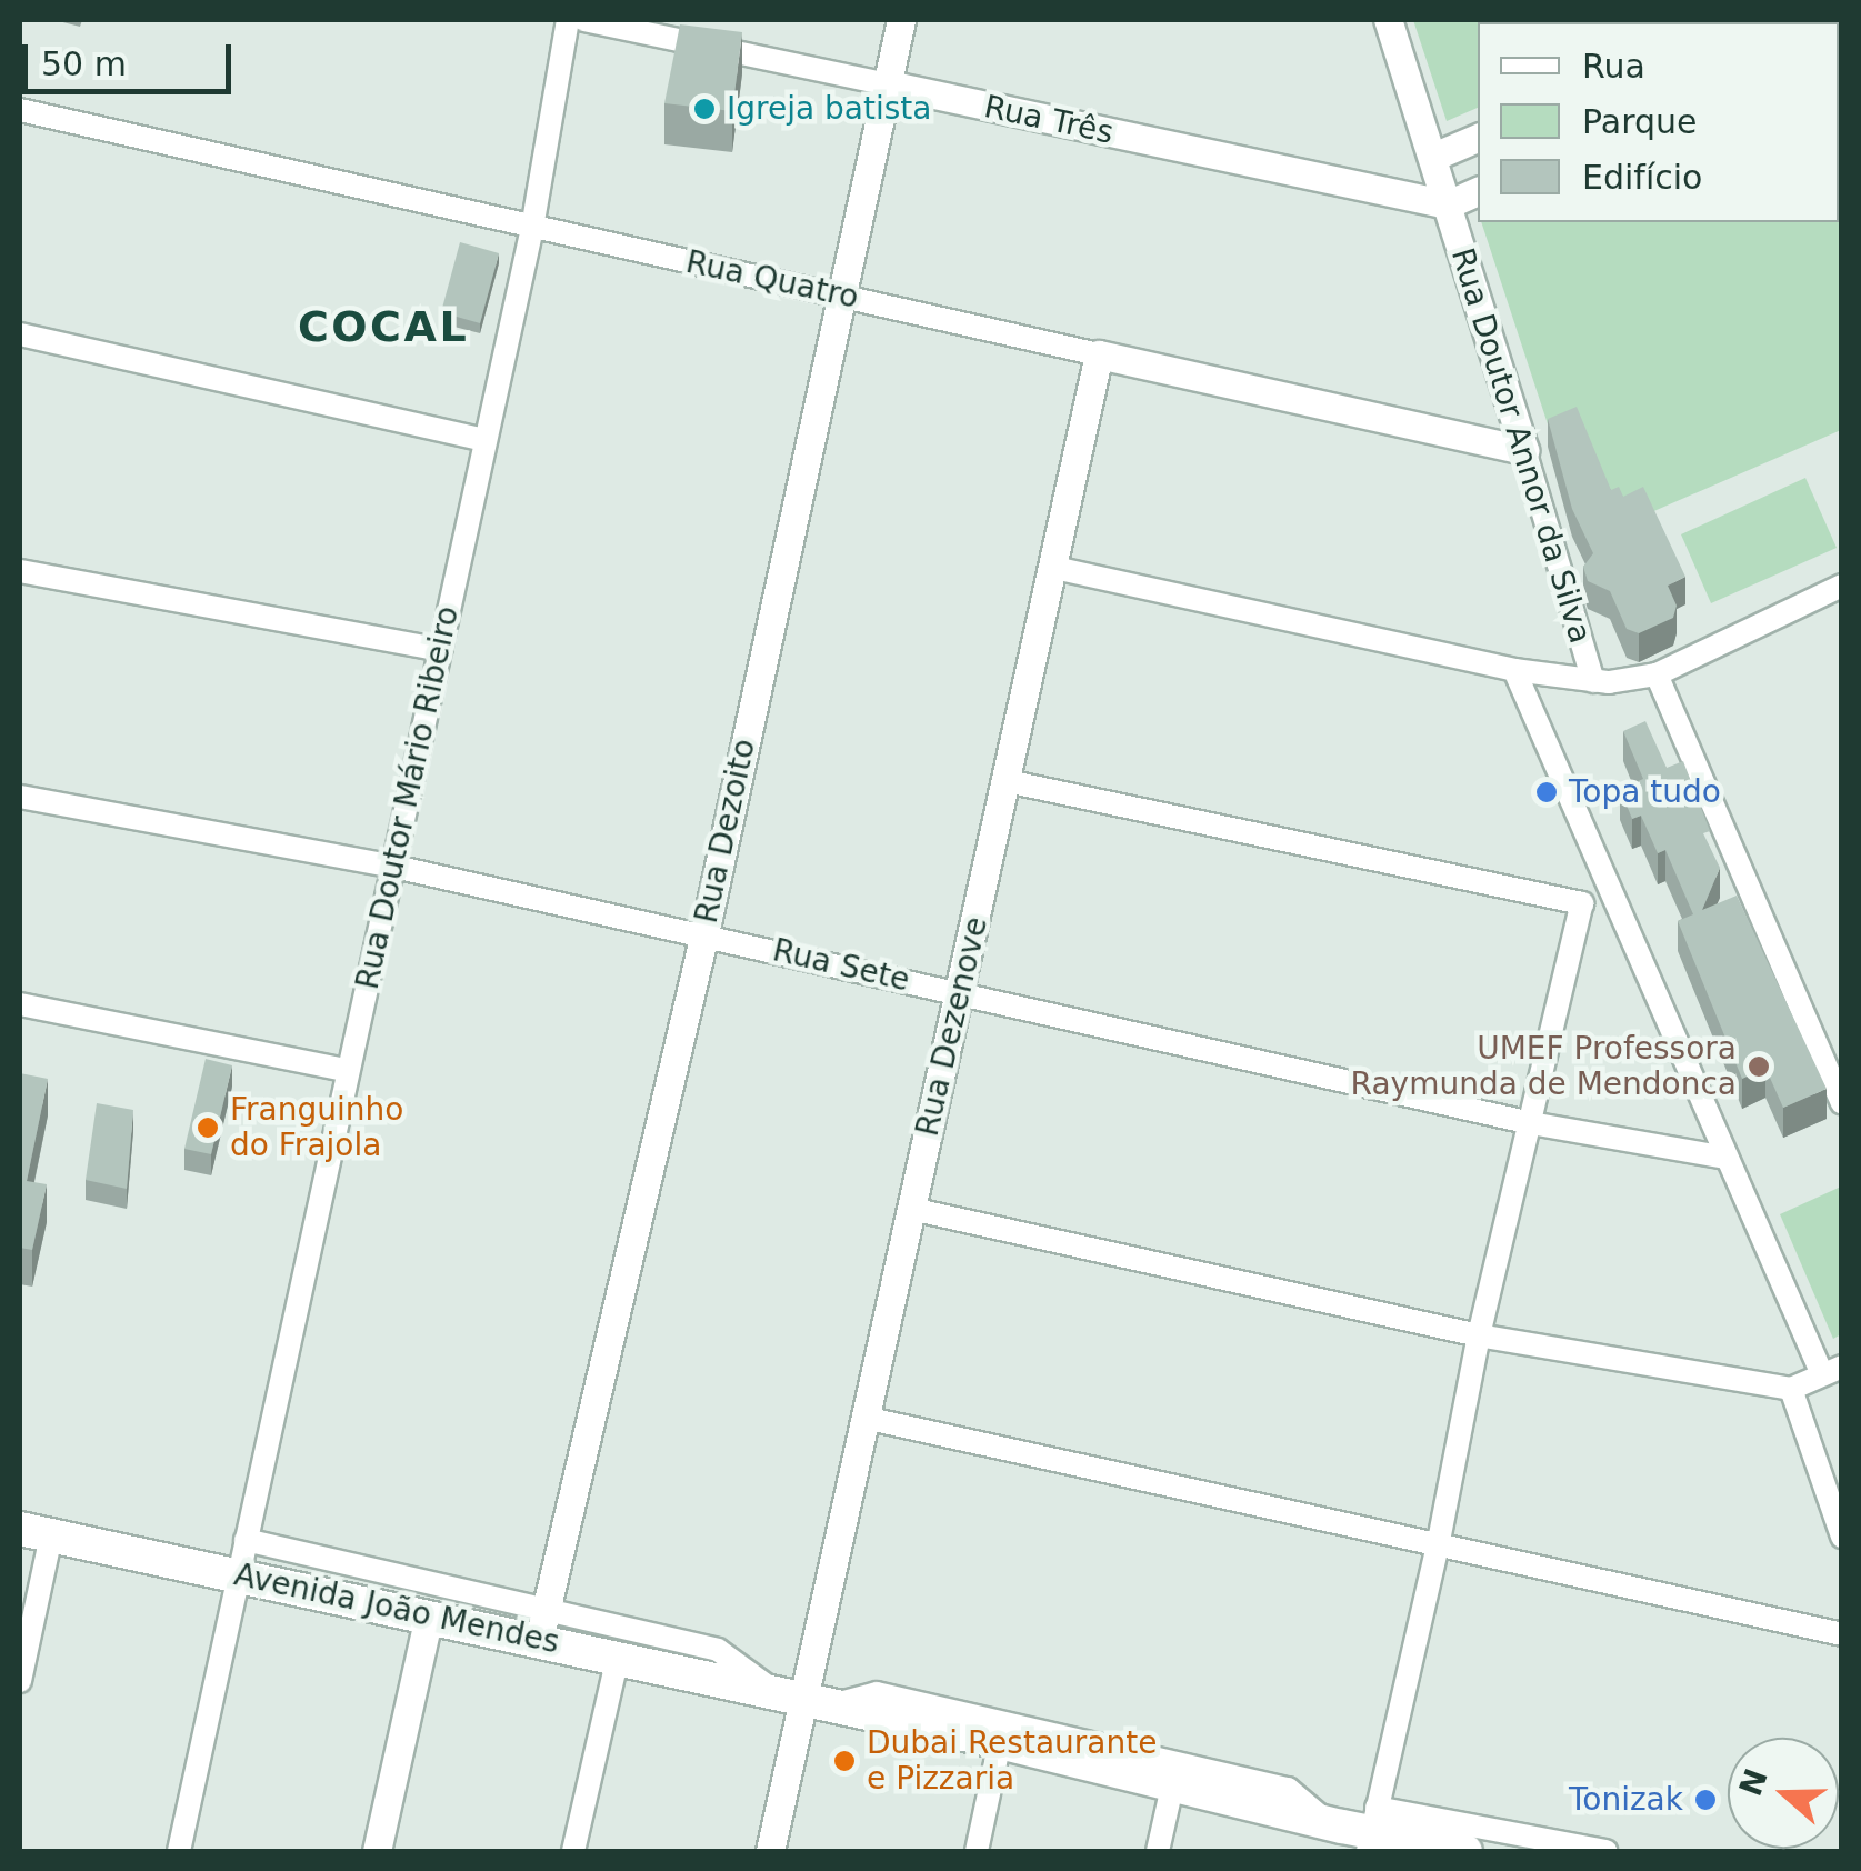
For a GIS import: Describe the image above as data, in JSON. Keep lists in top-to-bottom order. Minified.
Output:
{"streets":{"main road":["Avenida João Mendes"],"street":["Rua Três","Rua Quatro","Rua Doutor Annor da Silva","Rua Doutor Mário Ribeiro","Rua Dezoito","Rua Sete","Rua Dezenove"]},"crossings":[["Rua Três","Rua Doutor Annor da Silva"],["Rua Três","Rua Dezoito"],["Rua Quatro","Rua Doutor Annor da Silva"],["Rua Quatro","Rua Doutor Mário Ribeiro"],["Rua Quatro","Rua Dezoito"],["Rua Quatro","Rua Dezenove"],["Rua Doutor Mário Ribeiro","Rua Sete"],["Rua Doutor Mário Ribeiro","Avenida João Mendes"],["Rua Dezoito","Rua Sete"],["Rua Dezoito","Avenida João Mendes"],["Rua Sete","Rua Dezenove"],["Rua Dezenove","Avenida João Mendes"]],"districts":["COCAL"],"places":["Igreja batista","Topa tudo","UMEF Professora Raymunda de Mendonca","Franguinho do Frajola","Dubai Restaurante e Pizzaria","Tonizak"],"legend":["Rua","Parque","Edifício"],"scale_bar":"50 m","north":"left"}
